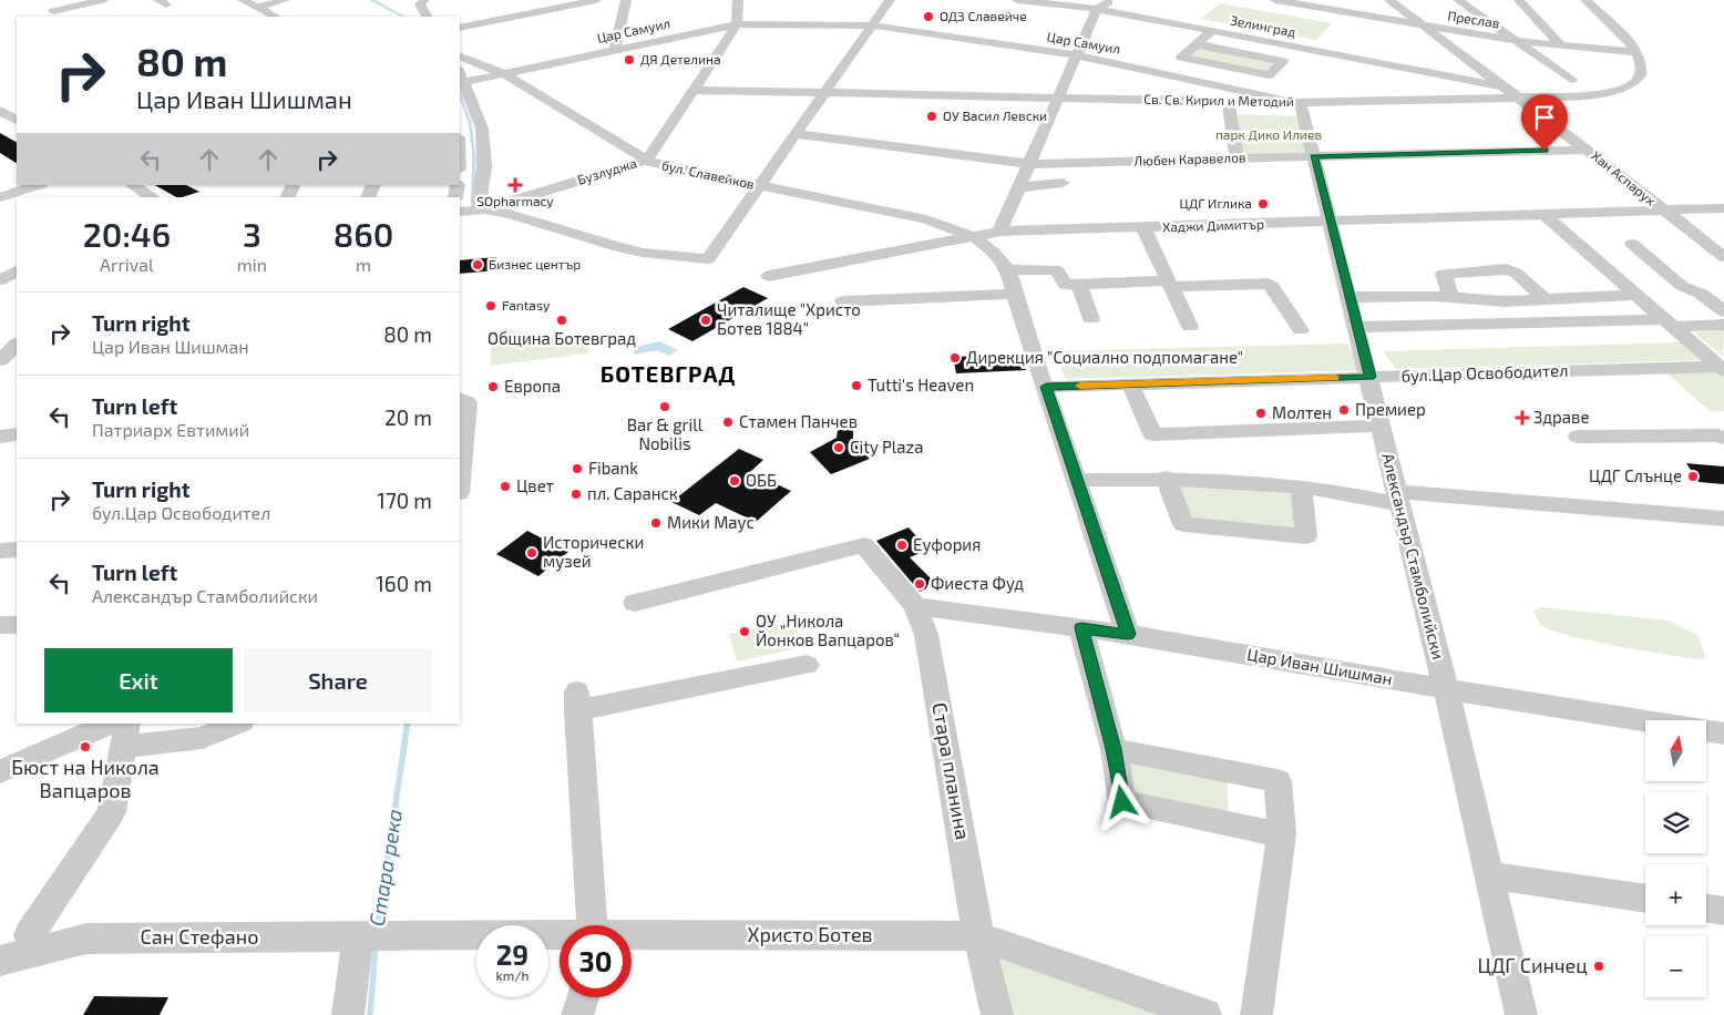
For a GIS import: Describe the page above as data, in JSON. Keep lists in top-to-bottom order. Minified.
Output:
{"streets":{"street":["Преслав","Зелинград","Цар Самуил","Св. Св. Кирил и Методий","Любен Каравелов","Бузлуджа","бул. Славейков","Хан Аспарух","Хаджи Димитър","бул.Цар Освободител","Александър Стамболийски","Цар Иван Шишман","Стара планина","Христо Ботев","Сан Стефано"]},"crossings":[["Преслав","Св. Св. Кирил и Методий"],["Преслав","Хан Аспарух"],["Зелинград","Хан Аспарух"],["Цар Самуил","Св. Св. Кирил и Методий"],["Цар Самуил","Бузлуджа"],["Цар Самуил","бул. Славейков"],["Цар Самуил","Александър Стамболийски"],["Св. Св. Кирил и Методий","Бузлуджа"],["Св. Св. Кирил и Методий","Хан Аспарух"],["Св. Св. Кирил и Методий","Александър Стамболийски"],["Любен Каравелов","Хан Аспарух"],["Любен Каравелов","Александър Стамболийски"],["Бузлуджа","бул. Славейков"],["бул. Славейков","Хаджи Димитър"],["Хан Аспарух","Хаджи Димитър"],["Хаджи Димитър","Александър Стамболийски"],["бул.Цар Освободител","Александър Стамболийски"],["Александър Стамболийски","Цар Иван Шишман"],["Цар Иван Шишман","Стара планина"],["Стара планина","Христо Ботев"],["Христо Ботев","Сан Стефано"]],"districts":["БОТЕВГРАД"],"water":["Стара река"],"parks":["парк Дико Илиев"],"places":{"other":["ОДЗ Славейче","ДЯ Детелина","ОУ Васил Левски","ЦДГ Иглика","Бизнес център","Fantasy","Община Ботевград","Читалище \"Христо Ботев 1884\"","Дирекция \"Социално подпомагане\"","Tutti's Heaven","Европа","Bar & grill Nobilis","Премиер","Молтен","Стамен Панчев","City Plaza","Fibank","ЦДГ Слънце","ОББ","Цвет","пл. Саранск","Мики Маус","Еуфория","Исторически музей","Фиеста Фуд","ОУ „Никола Йонков Вапцаров“","Бюст на Никола Вапцаров","ЦДГ Синчец"],"health":["SOpharmacy","Здраве"]},"north":"top","page":{"turn":["80 m","Цар Иван Шишман"],"eta":["20:46","Arrival","3","min","860","m"],"list":[{"name":"Turn right","note":"Цар Иван Шишман","value":"80 m"},{"name":"Turn left","note":"Патриарх Евтимий","value":"20 m"},{"name":"Turn right","note":"бул.Цар Освободител","value":"170 m"},{"name":"Turn left","note":"Александър Стамболийски","value":"160 m"}],"buttons":["Exit","Share"],"map_buttons":["+","−"],"speed":"29 km/h","limit":"30"}}
